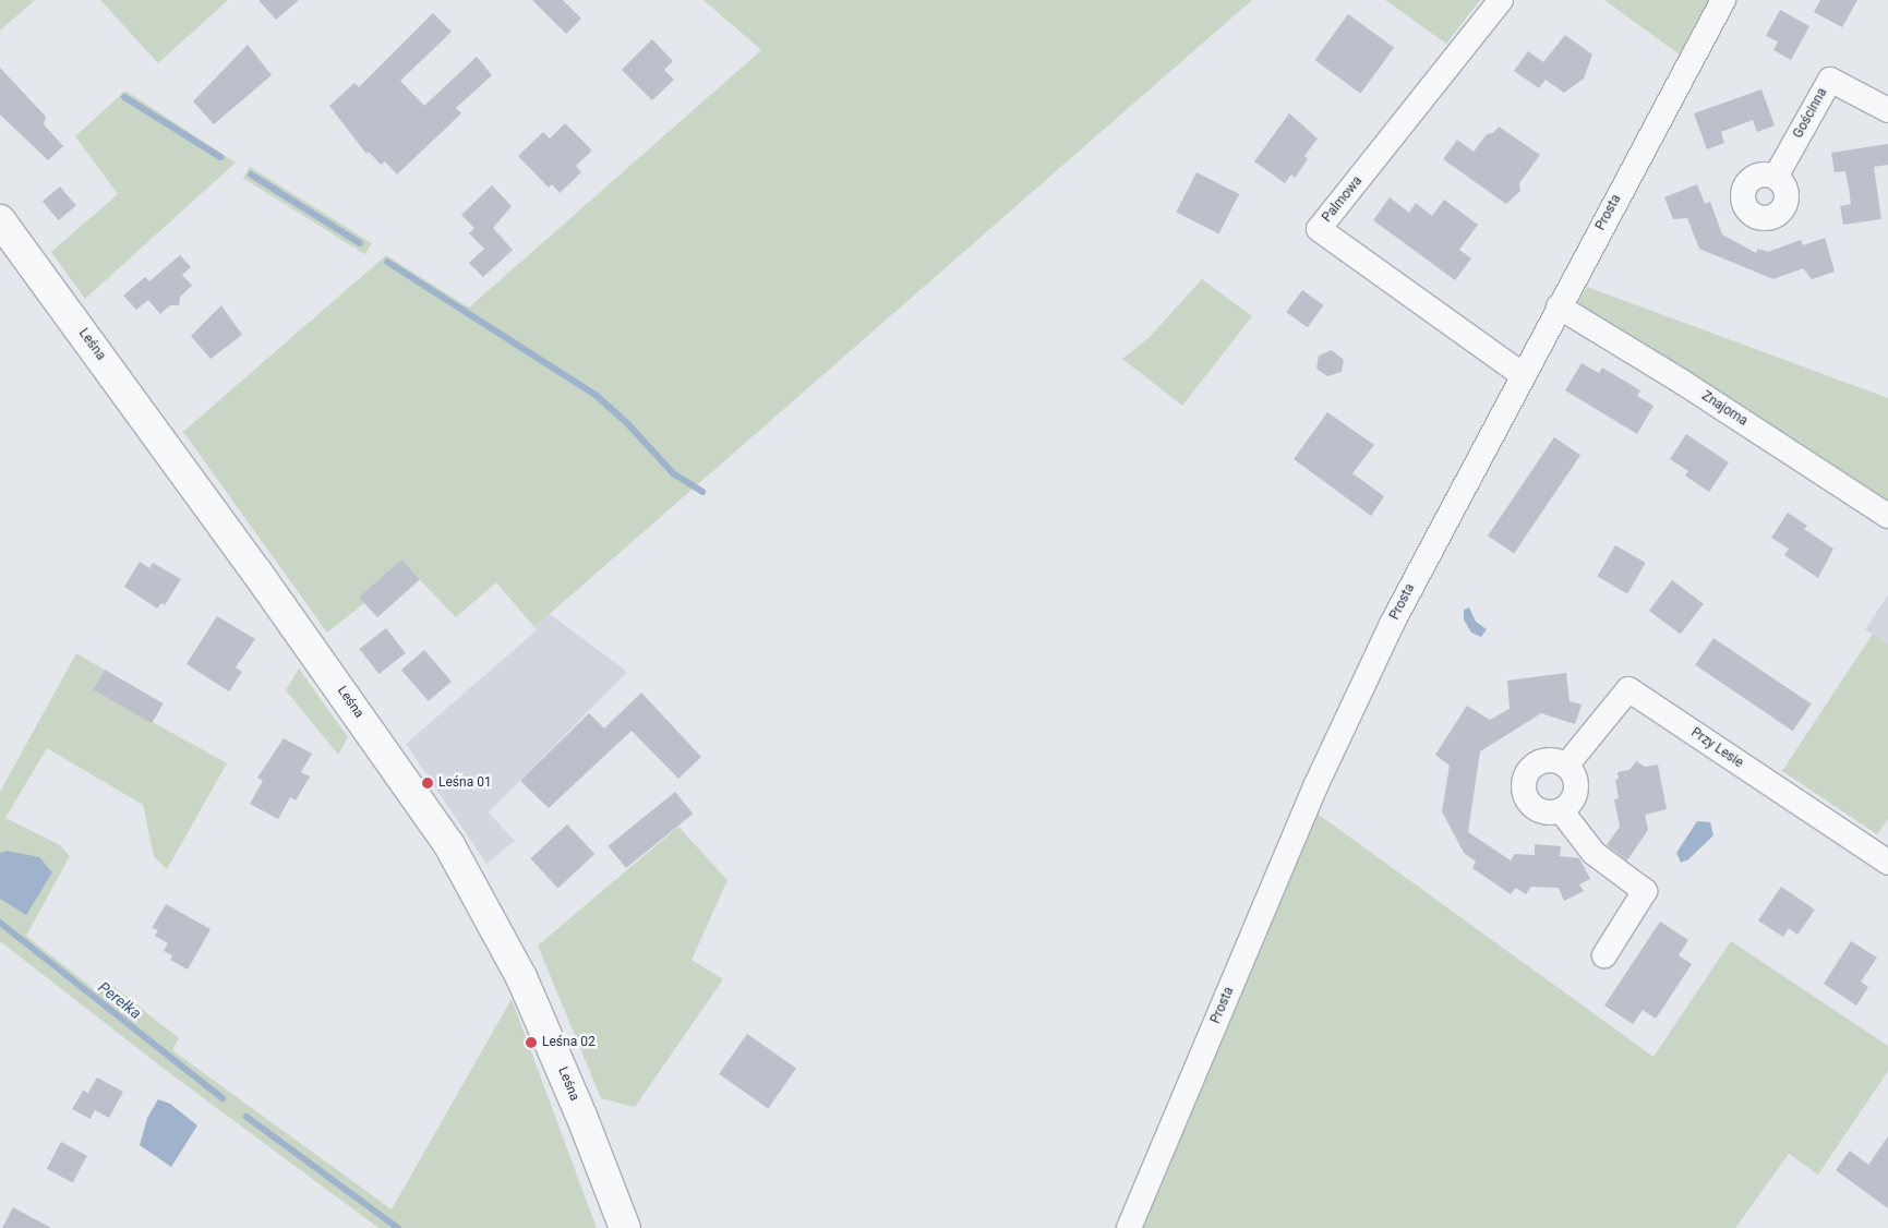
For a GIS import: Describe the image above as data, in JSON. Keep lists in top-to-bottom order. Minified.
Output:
{"streets":{"street":["Gościnna","Palmowa","Prosta","Leśna","Znajoma","Przy Lesie"]},"crossings":[["Palmowa","Prosta"],["Prosta","Znajoma"]],"water":["Perełka"],"places":["Leśna 01","Leśna 02"]}
